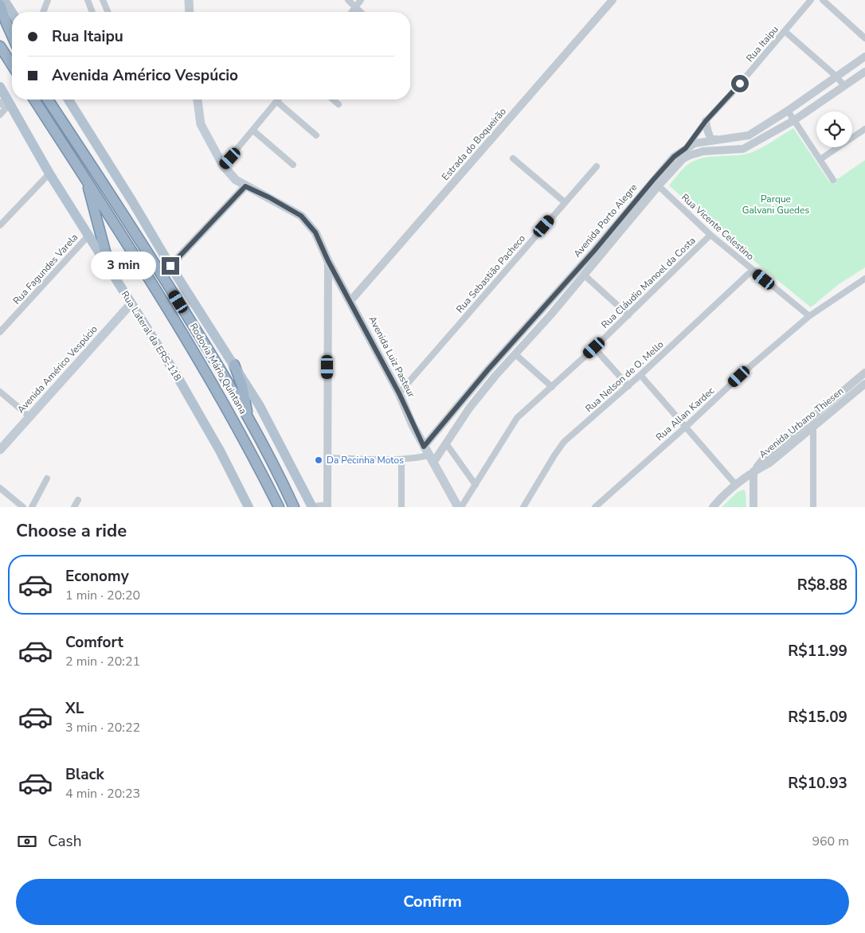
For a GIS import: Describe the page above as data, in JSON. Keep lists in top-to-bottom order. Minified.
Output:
{"streets":{"highway":["Rodovia Mário Quintana"],"main road":["Rua Lateral da ERS-118","Avenida Luiz Pasteur","Avenida Américo Vespúcio"],"street":["Rua Itaipu","Estrada do Boqueirão","Avenida Porto Alegre","Rua Vicente Celestino","Rua Fagundes Varela","Rua Sebastião Pacheco","Rua Cláudio Manoel da Costa","Rua Nelson de O. Mello","Rua Allan Kardec","Avenida Urbano Thiesen"]},"crossings":[["Rua Itaipu","Avenida Porto Alegre"],["Estrada do Boqueirão","Avenida Luiz Pasteur"],["Avenida Porto Alegre","Rua Vicente Celestino"],["Avenida Porto Alegre","Avenida Luiz Pasteur"],["Rua Vicente Celestino","Rua Cláudio Manoel da Costa"],["Rua Vicente Celestino","Rua Nelson de O. Mello"],["Rua Vicente Celestino","Rua Allan Kardec"],["Rua Fagundes Varela","Rua Lateral da ERS-118"],["Rua Sebastião Pacheco","Avenida Luiz Pasteur"],["Rua Cláudio Manoel da Costa","Avenida Luiz Pasteur"],["Rua Lateral da ERS-118","Avenida Américo Vespúcio"]],"parks":["Parque Galvani Guedes"],"places":["Da Pecinha Motos"],"page":{"banner":["Rua Itaipu","Avenida Américo Vespúcio"],"bubble":"3 min","heading":"Choose a ride","list":[{"name":"Economy","note":"1 min · 20:20","value":"R$8.88"},{"name":"Comfort","note":"2 min · 20:21","value":"R$11.99"},{"name":"XL","note":"3 min · 20:22","value":"R$15.09"},{"name":"Black","note":"4 min · 20:23","value":"R$10.93"}],"pay":["Cash","960 m"],"buttons":"Confirm"}}
